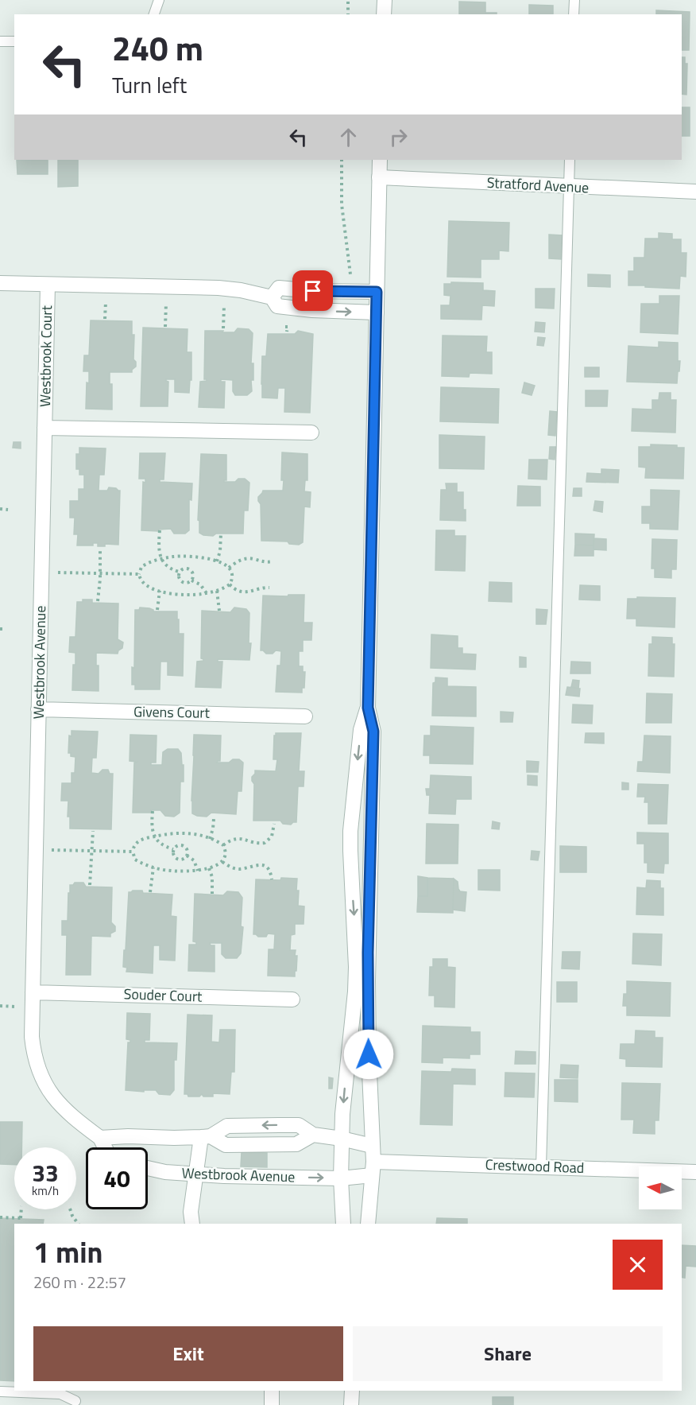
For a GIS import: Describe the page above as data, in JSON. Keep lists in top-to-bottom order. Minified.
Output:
{"streets":{"street":["Stratford Avenue","Westbrook Court","Westbrook Avenue","Givens Court","Souder Court","Crestwood Road"]},"crossings":[["Westbrook Court","Westbrook Avenue"],["Westbrook Avenue","Givens Court"],["Westbrook Avenue","Souder Court"],["Westbrook Avenue","Crestwood Road"]],"north":"left","page":{"turn":["240 m","Turn left"],"speed":"33 km/h","limit":"40","heading":["1 min","260 m · 22:57"],"buttons":["Exit","Share"]}}
